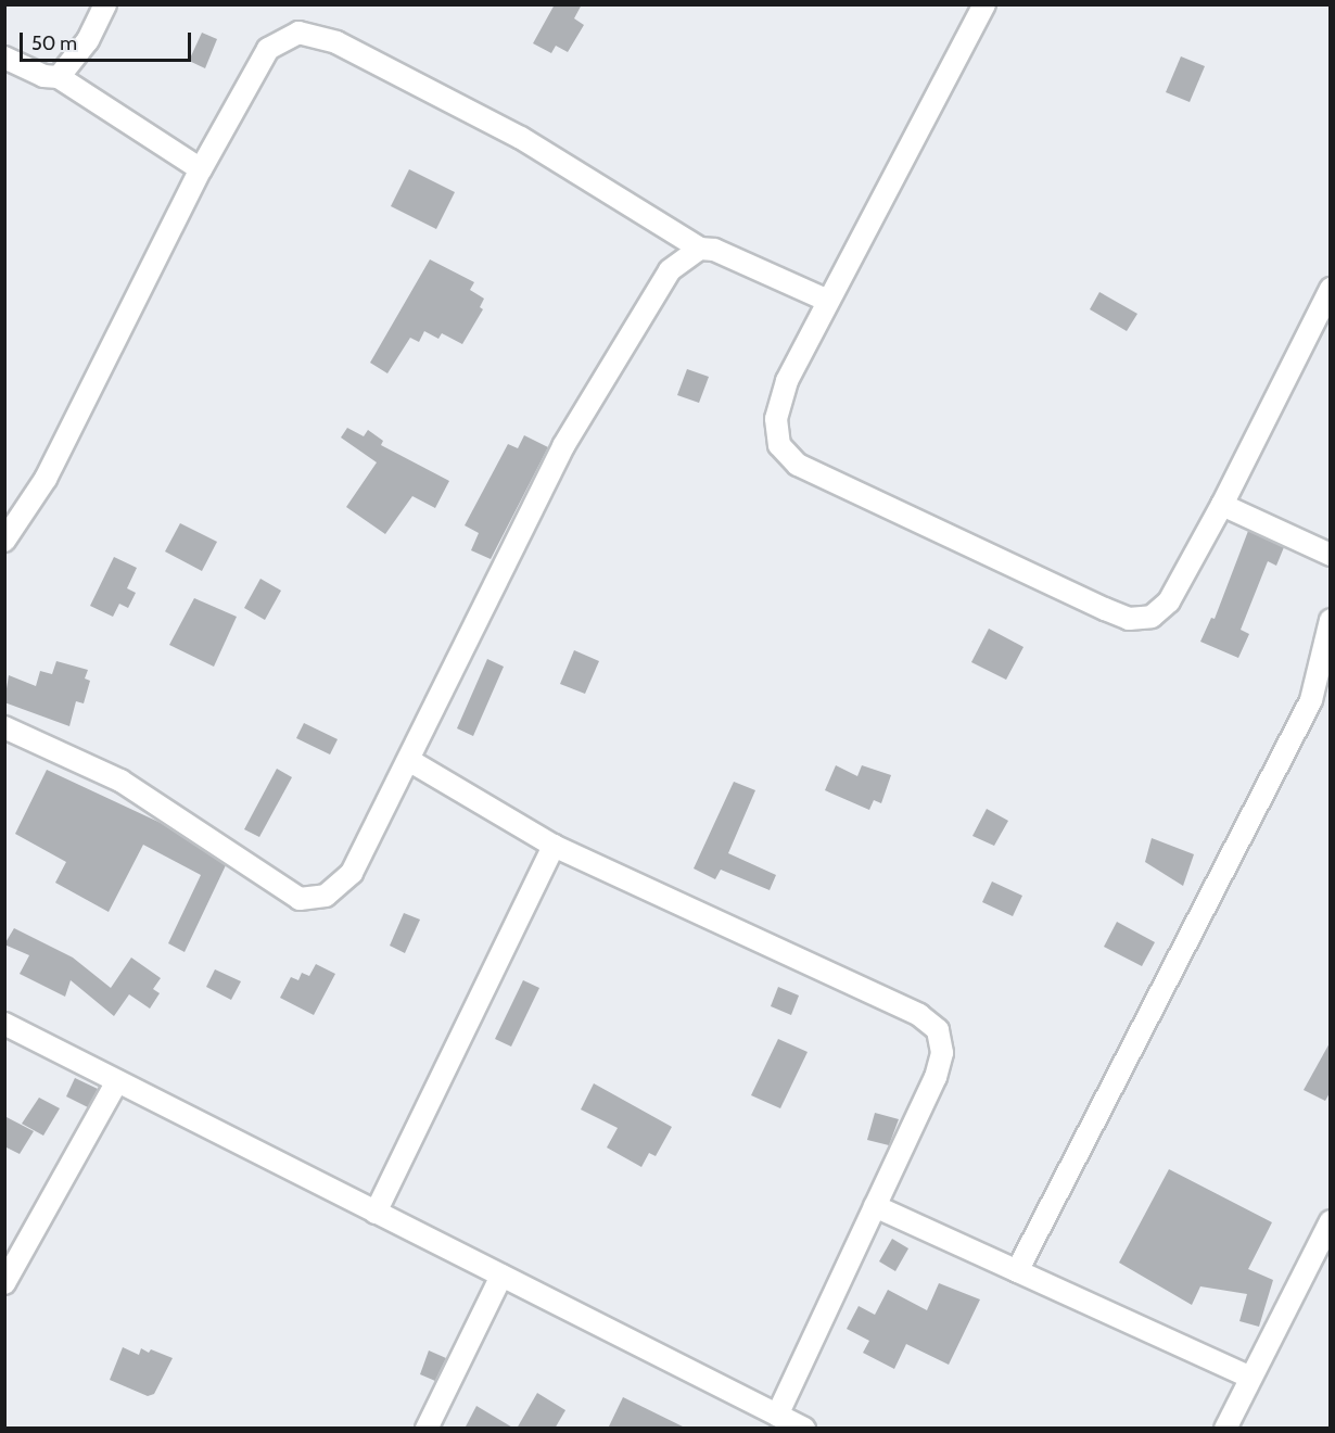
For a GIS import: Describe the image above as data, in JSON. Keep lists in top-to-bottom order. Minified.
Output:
{"scale_bar":"50 m"}
